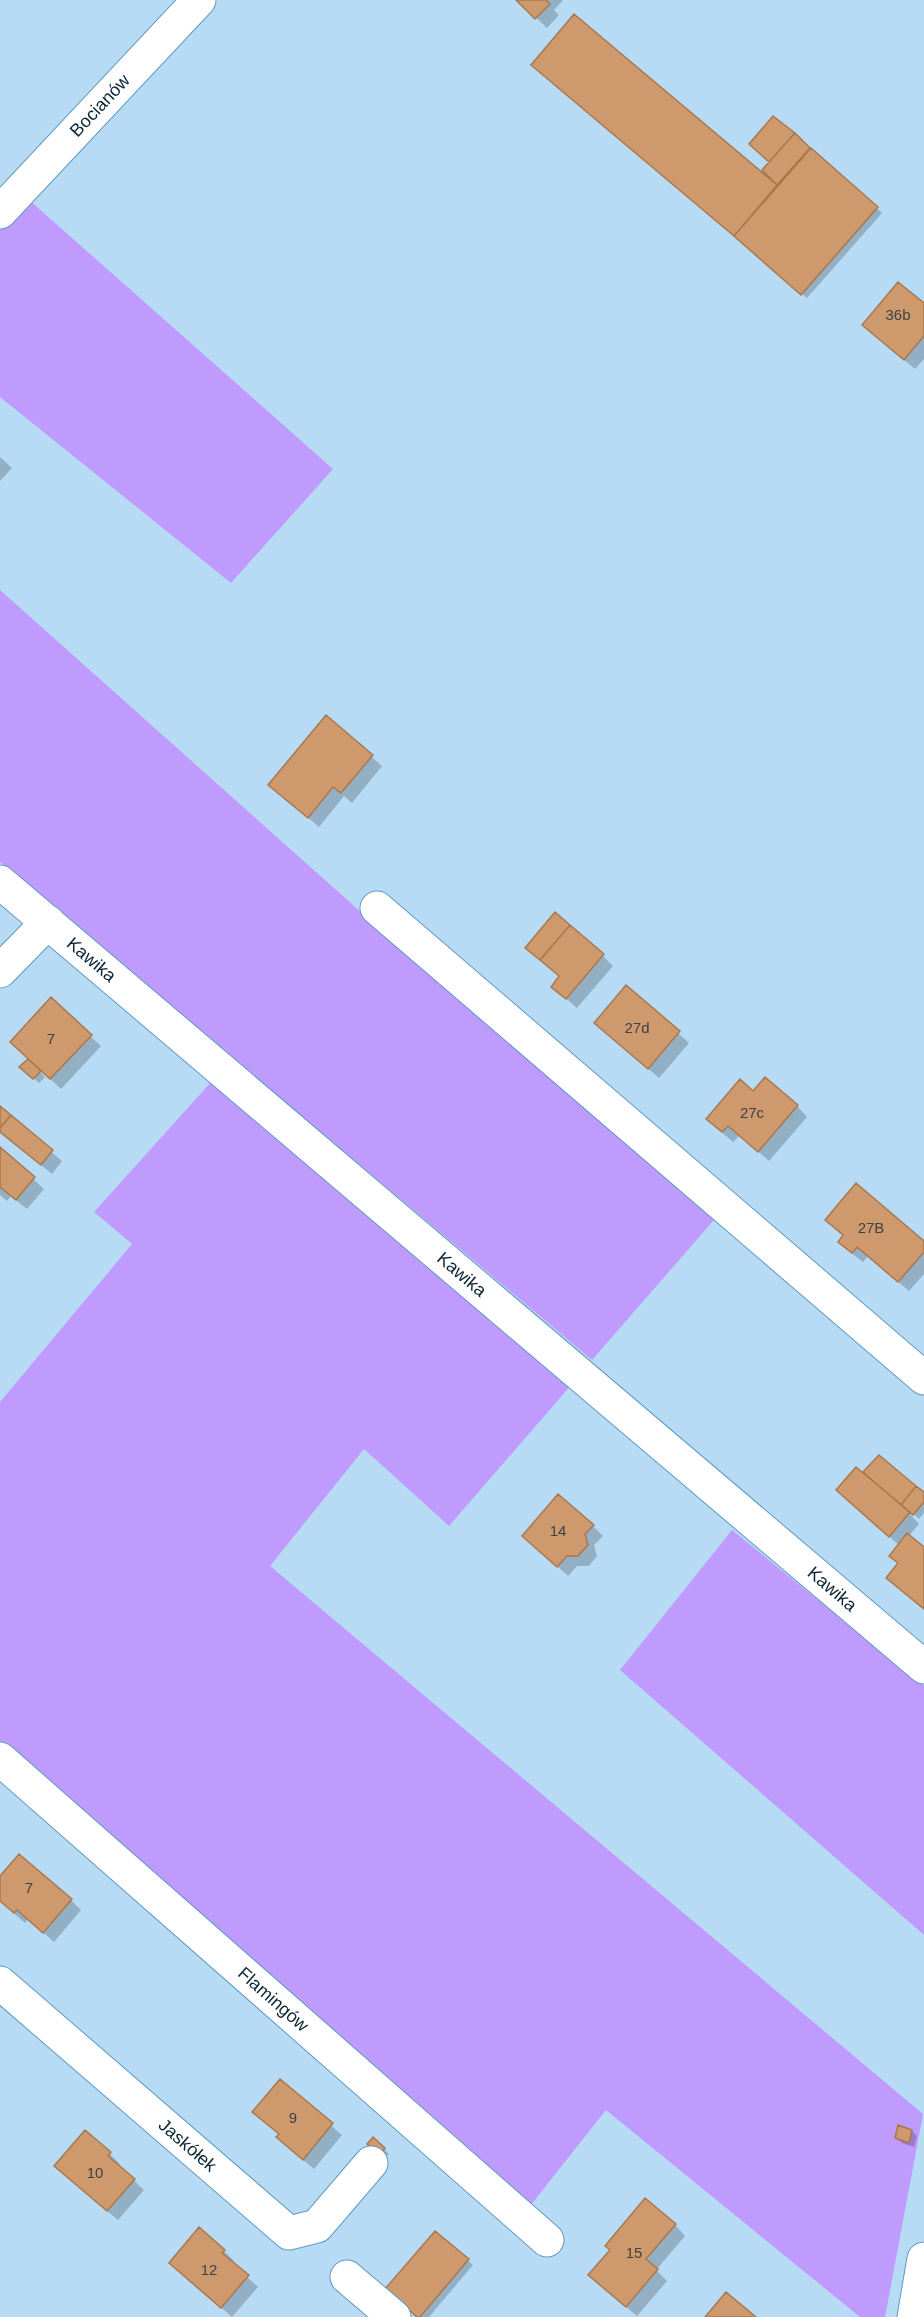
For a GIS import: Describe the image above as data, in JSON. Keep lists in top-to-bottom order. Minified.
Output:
{"streets":{"street":["Bocianów","Kawika","Flamingów","Jaskółek"]},"house_numbers":["36b","27d","7","27c","27B","14","7","9","10","15","12"]}
